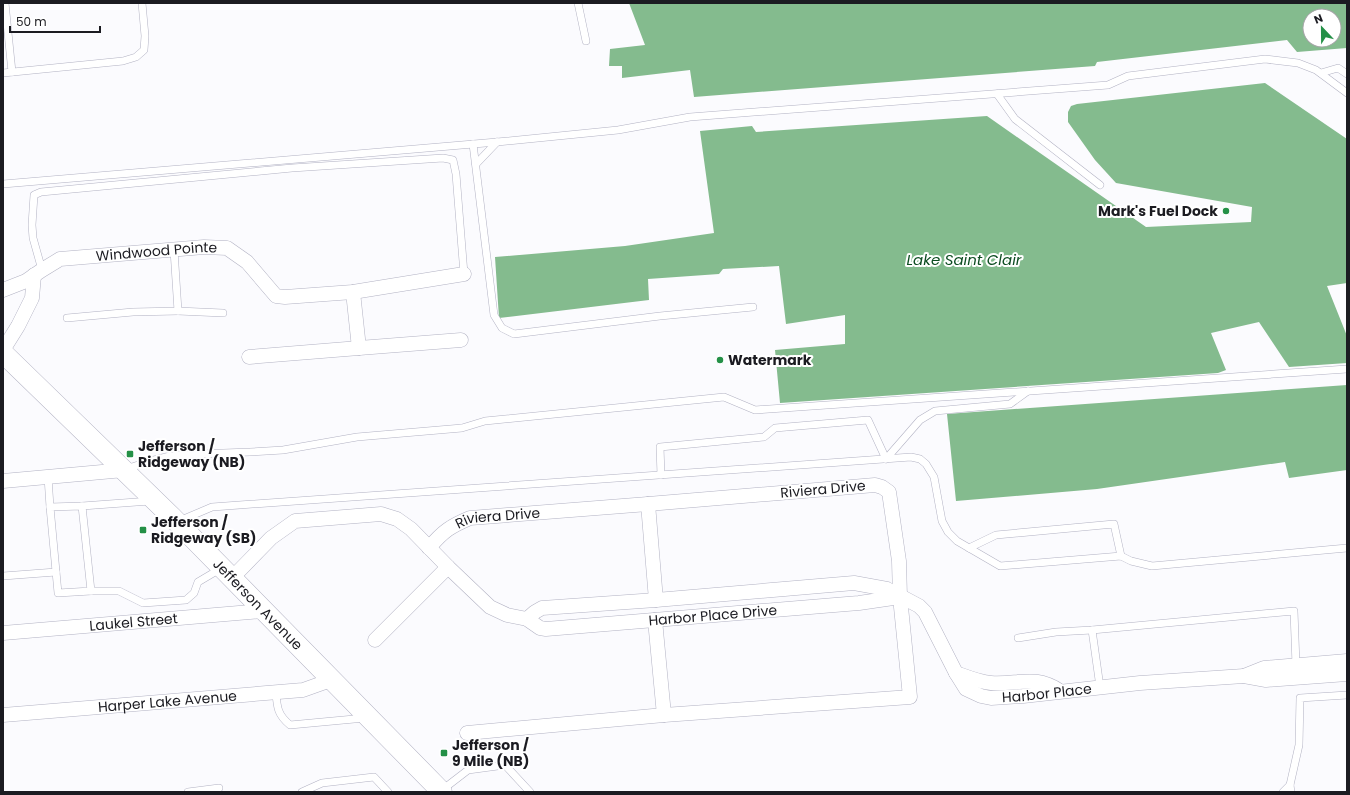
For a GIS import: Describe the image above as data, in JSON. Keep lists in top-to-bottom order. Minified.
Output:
{"streets":{"main road":["Jefferson Avenue"],"street":["Windwood Pointe","Riviera Drive","Harbor Place Drive","Laukel Street","Harbor Place","Harper Lake Avenue"]},"crossings":[["Riviera Drive","Harbor Place Drive"],["Riviera Drive","Harbor Place"],["Jefferson Avenue","Laukel Street"],["Jefferson Avenue","Harper Lake Avenue"],["Harbor Place Drive","Harbor Place"]],"water":["Lake Saint Clair"],"places":{"other":["Mark's Fuel Dock","Watermark"],"transit":["Jefferson / Ridgeway (NB)","Jefferson / Ridgeway (SB)","Jefferson / 9 Mile (NB)"]},"scale_bar":"50 m","north":"top"}
